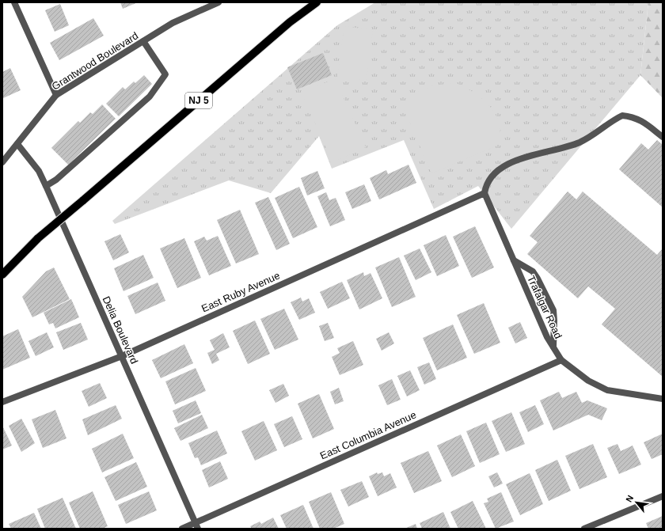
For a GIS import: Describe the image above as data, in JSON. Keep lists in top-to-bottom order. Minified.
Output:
{"streets":{"main road":["NJ 5"],"street":["Grantwood Boulevard","East Ruby Avenue","Trafalgar Road","Delia Boulevard","East Columbia Avenue"]},"crossings":[["Grantwood Boulevard","Delia Boulevard"],["East Ruby Avenue","Trafalgar Road"],["East Ruby Avenue","Delia Boulevard"],["Trafalgar Road","East Columbia Avenue"],["Delia Boulevard","East Columbia Avenue"]],"north":"top left"}
